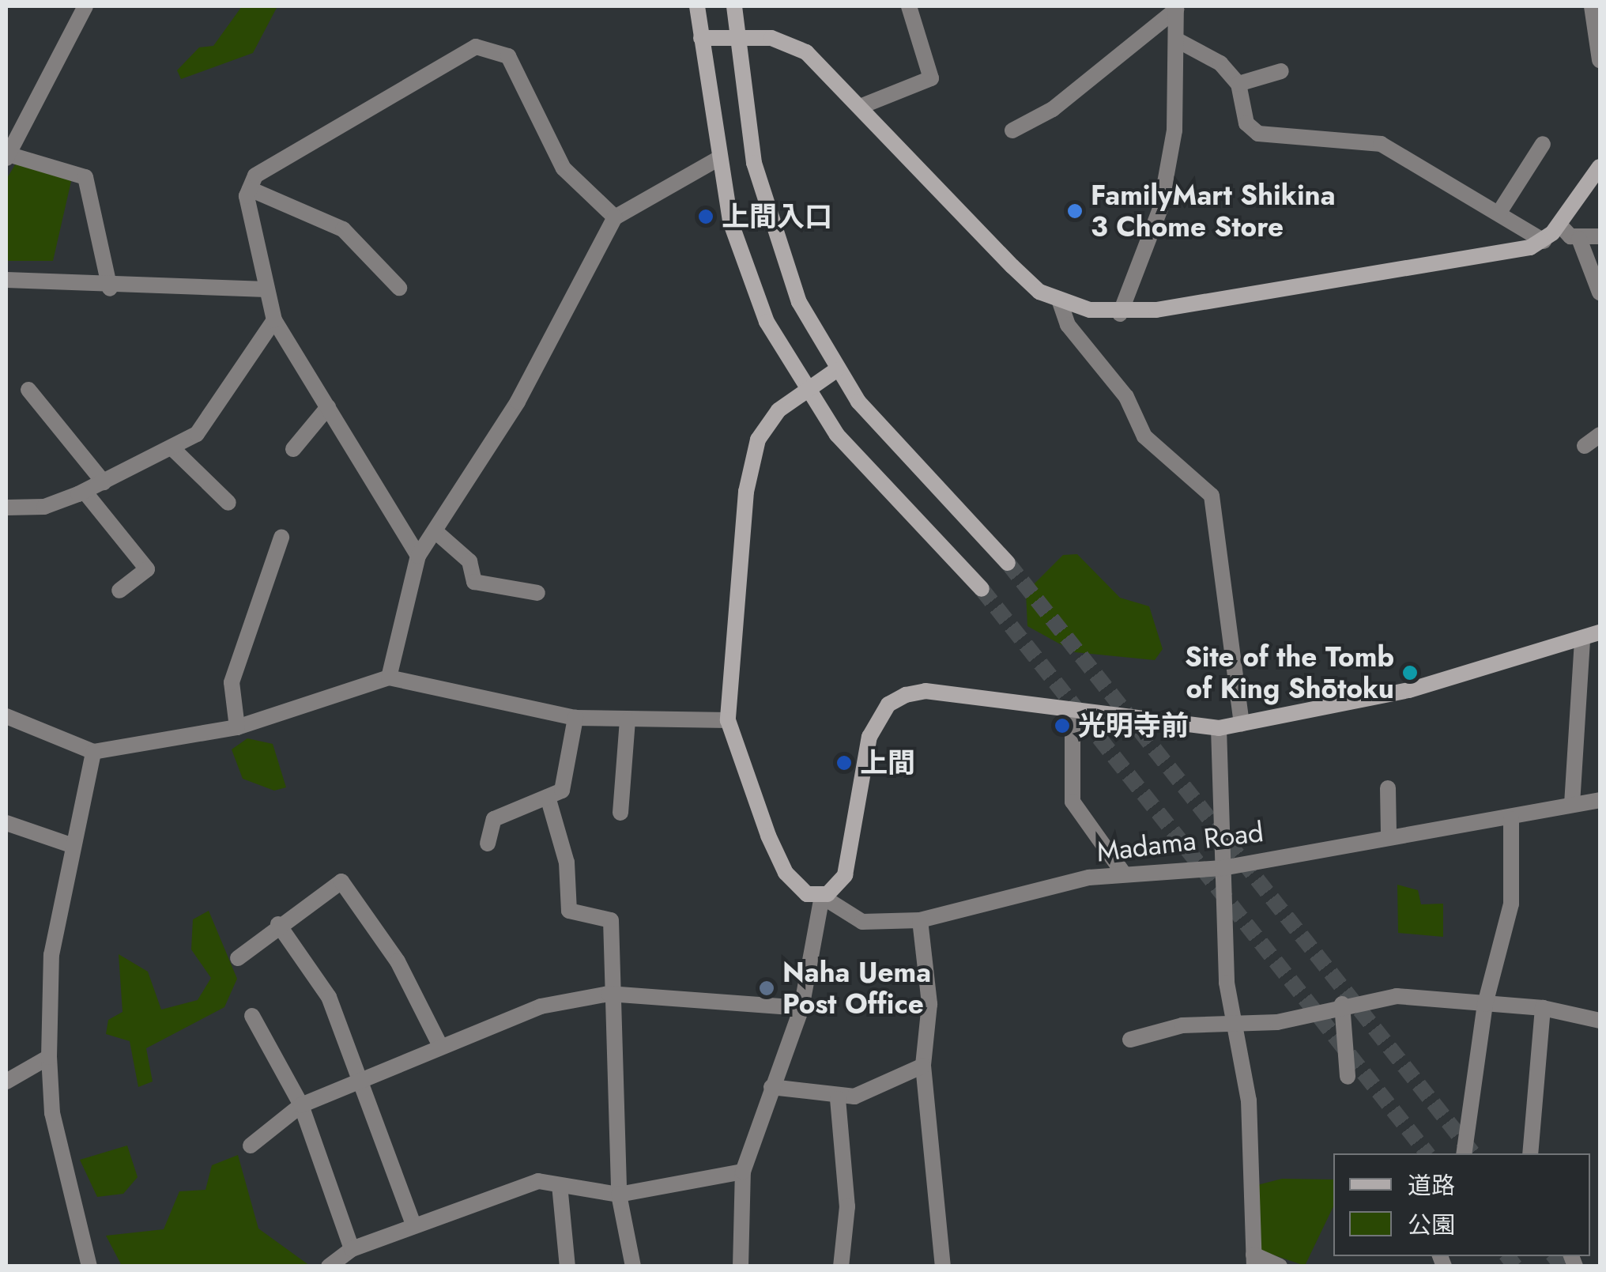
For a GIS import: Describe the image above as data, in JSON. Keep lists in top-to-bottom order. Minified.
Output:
{"streets":{"street":["Madama Road"]},"places":["FamilyMart Shikina 3 Chome Store","上間入口","Site of the Tomb of King Shōtoku","光明寺前","上間","Naha Uema Post Office"],"legend":["道路","公園"]}
